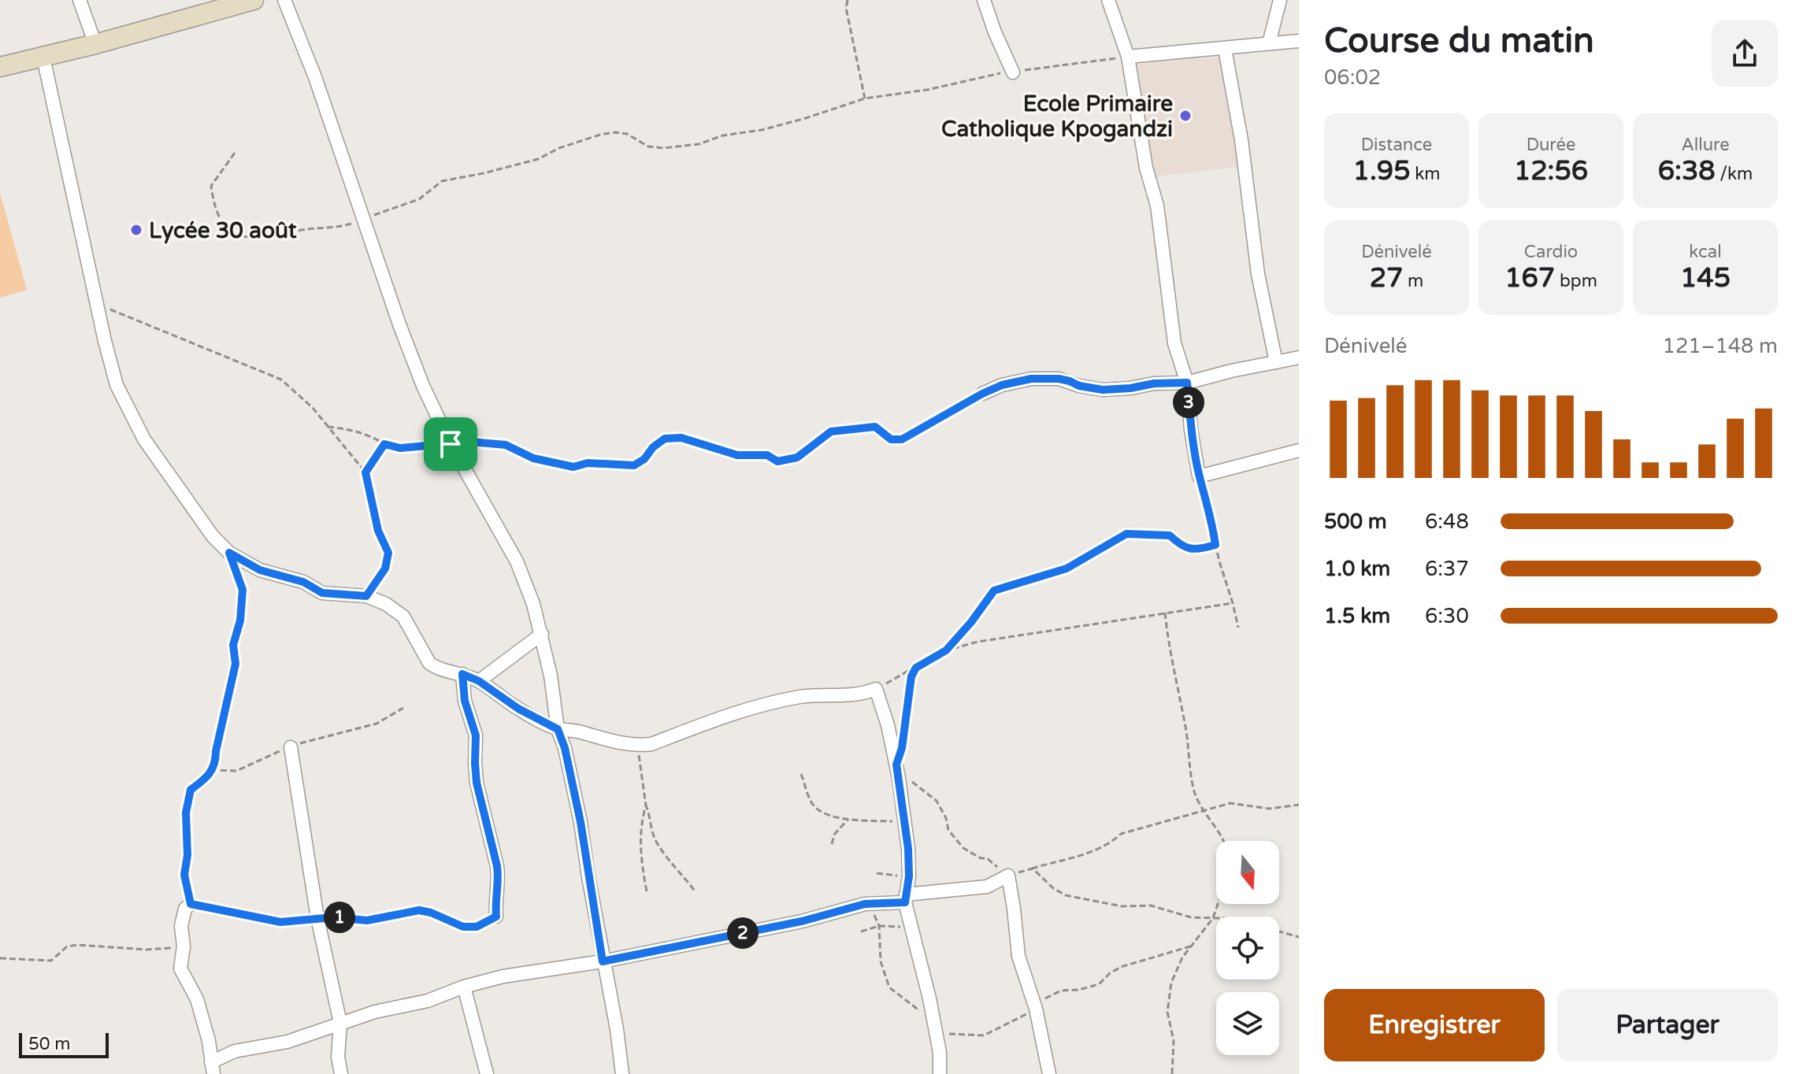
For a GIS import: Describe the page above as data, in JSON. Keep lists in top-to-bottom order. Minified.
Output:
{"places":["Ecole Primaire Catholique Kpogandzi","Lycée 30 août"],"scale_bar":"50 m","north":"bottom","page":{"heading":["Course du matin","06:02"],"stats":[["Distance","1.95 km"],["Durée","12:56"],["Allure","6:38 /km"],["Dénivelé","27 m"],["Cardio","167 bpm"],["kcal","145"]],"chart":["Dénivelé","121–148 m"],"pins":["3","1","2"],"list":[{"name":"500 m","note":"6:48"},{"name":"1.0 km","note":"6:37"},{"name":"1.5 km","note":"6:30"}],"buttons":["Enregistrer","Partager"],"scale":"50 m"}}
